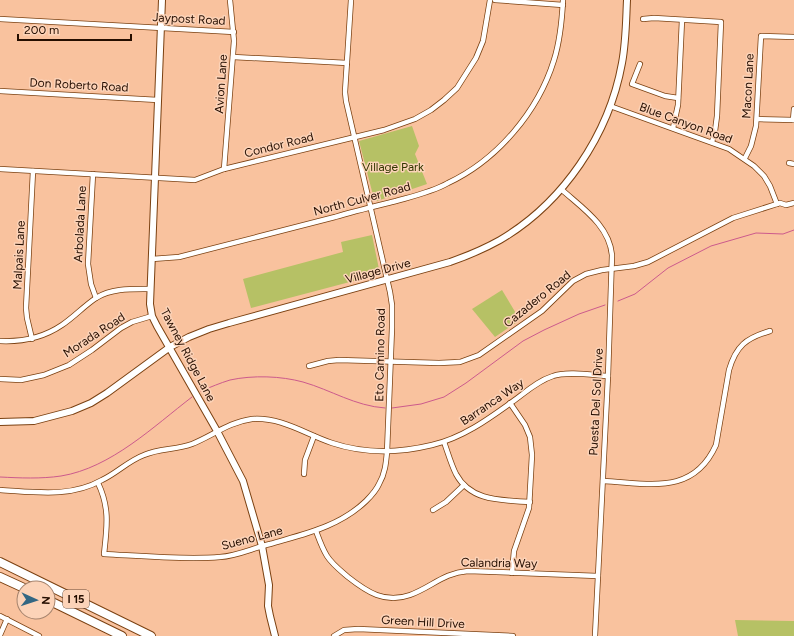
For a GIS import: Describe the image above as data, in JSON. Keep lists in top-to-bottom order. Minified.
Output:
{"streets":{"highway":["I 15"],"main road":["Village Drive","Tawney Ridge Lane"],"street":["Jaypost Road","Avion Lane","Don Roberto Road","Macon Lane","Blue Canyon Road","Condor Road","North Culver Road","Arbolada Lane","Malpais Lane","Cazadero Road","Morada Road","Eto Camino Road","Barranca Way","Puesta Del Sol Drive","Sueno Lane","Calandria Way","Green Hill Drive"]},"crossings":[["Jaypost Road","Avion Lane"],["Jaypost Road","Tawney Ridge Lane"],["Avion Lane","Condor Road"],["Don Roberto Road","Tawney Ridge Lane"],["Macon Lane","Blue Canyon Road"],["Blue Canyon Road","Village Drive"],["Blue Canyon Road","Cazadero Road"],["Condor Road","Arbolada Lane"],["Condor Road","Malpais Lane"],["Condor Road","Tawney Ridge Lane"],["Condor Road","Eto Camino Road"],["North Culver Road","Tawney Ridge Lane"],["North Culver Road","Eto Camino Road"],["Village Drive","Tawney Ridge Lane"],["Village Drive","Eto Camino Road"],["Village Drive","Puesta Del Sol Drive"],["Cazadero Road","Eto Camino Road"],["Cazadero Road","Puesta Del Sol Drive"],["Morada Road","Tawney Ridge Lane"],["Tawney Ridge Lane","Barranca Way"],["Tawney Ridge Lane","Sueno Lane"],["Eto Camino Road","Barranca Way"],["Eto Camino Road","Sueno Lane"],["Barranca Way","Puesta Del Sol Drive"],["Barranca Way","Sueno Lane"],["Puesta Del Sol Drive","Calandria Way"],["Sueno Lane","Calandria Way"]],"parks":["Village Park"],"scale_bar":"200 m","north":"right"}
